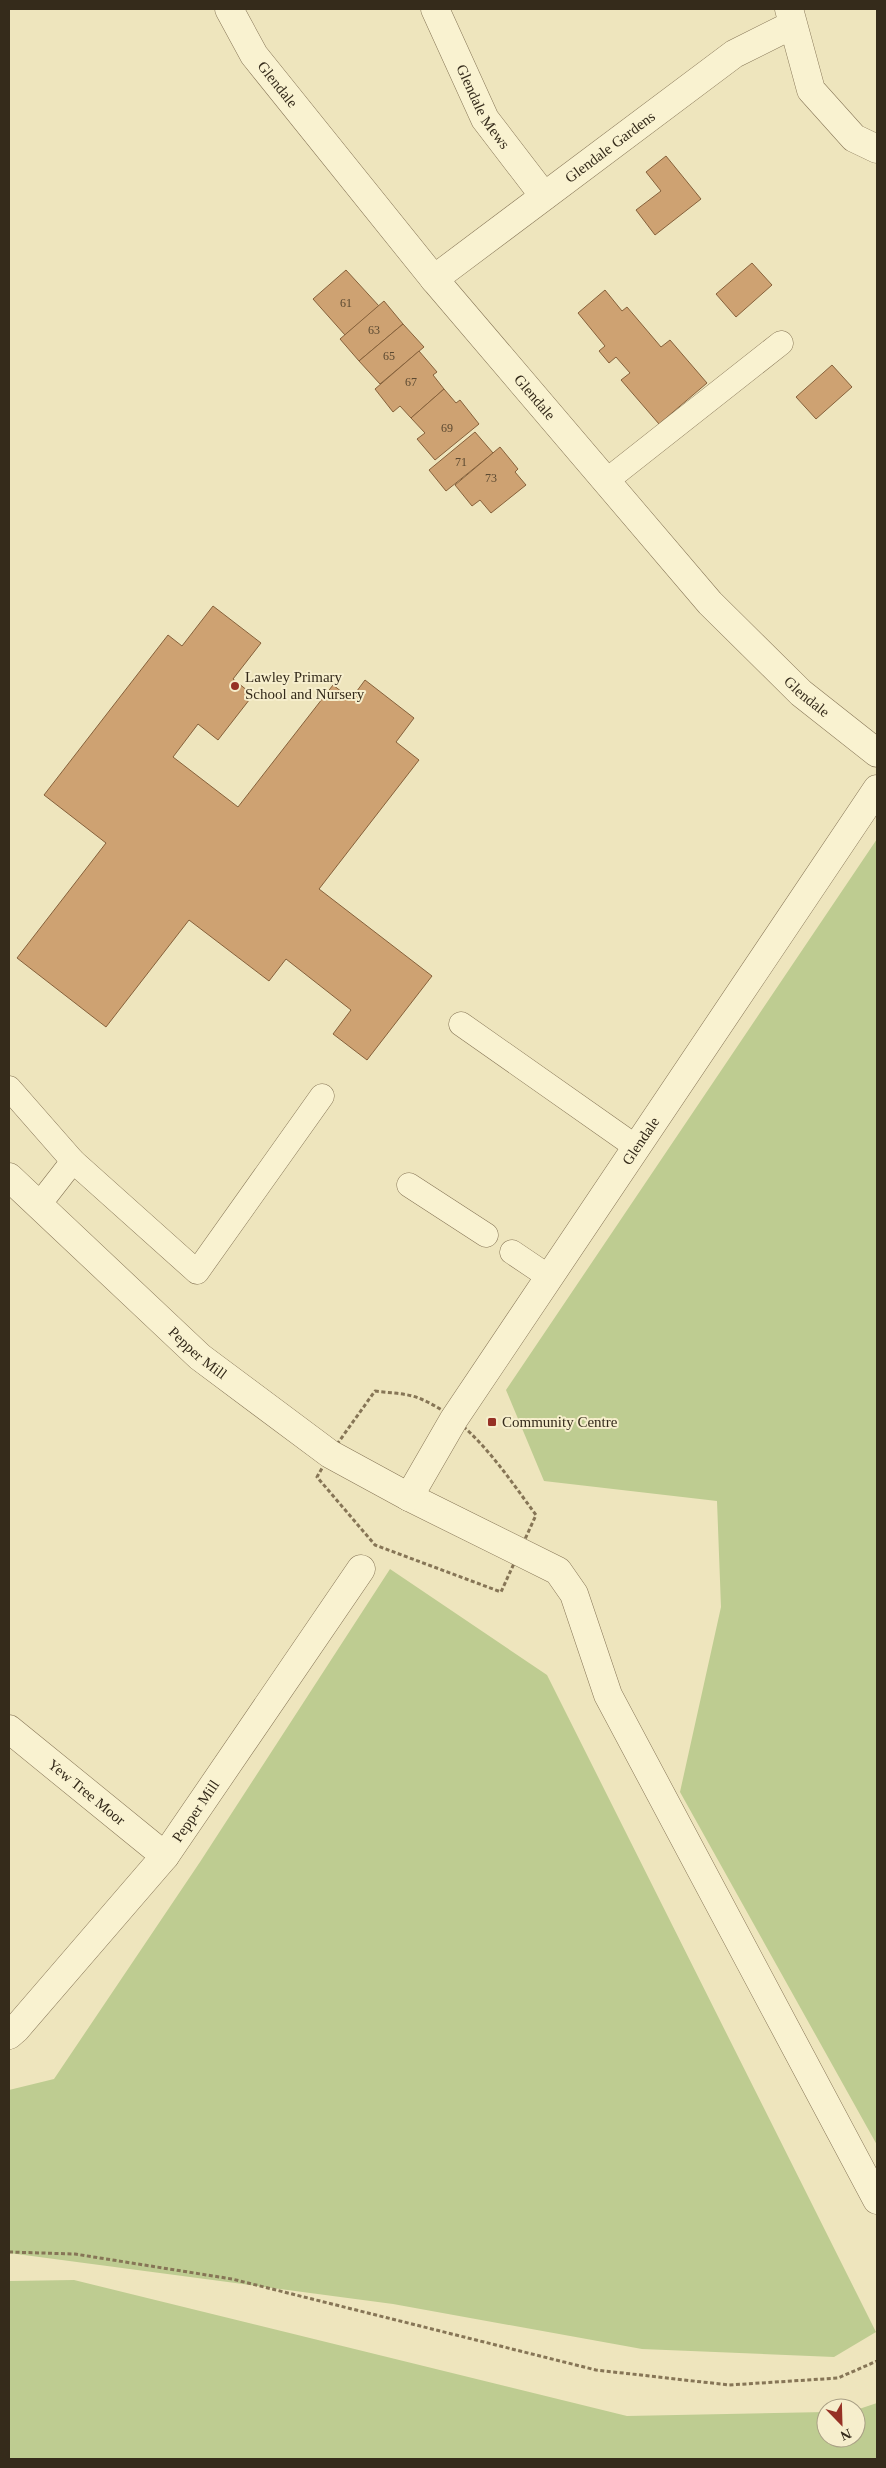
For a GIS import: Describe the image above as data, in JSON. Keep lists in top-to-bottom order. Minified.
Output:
{"streets":{"street":["Glendale","Glendale Mews","Glendale Gardens","Pepper Mill","Yew Tree Moor"]},"crossings":[["Glendale","Glendale Gardens"],["Glendale","Pepper Mill"],["Glendale Mews","Glendale Gardens"],["Pepper Mill","Yew Tree Moor"]],"places":{"other":["Lawley Primary School and Nursery"],"transit":["Community Centre"]},"house_numbers":["61","63","65","67","69","71","73"],"north":"bottom right"}
